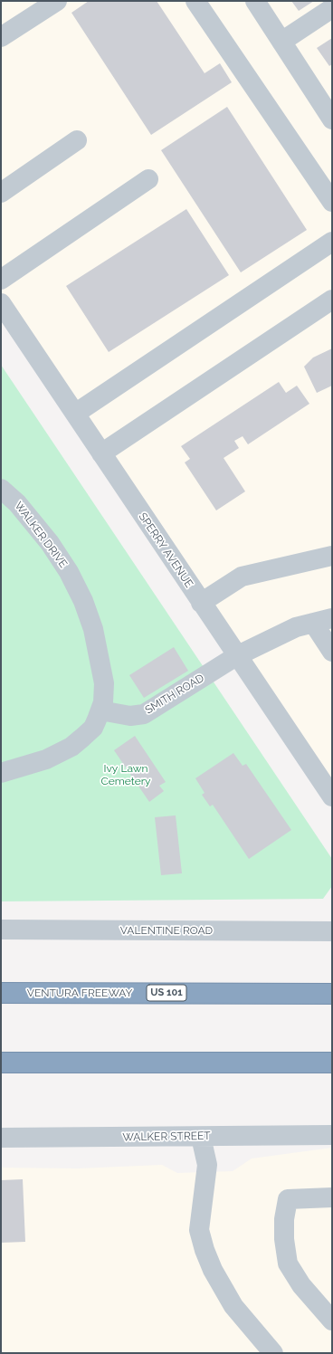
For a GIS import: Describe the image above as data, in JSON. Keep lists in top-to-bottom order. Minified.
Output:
{"streets":{"highway":["VENTURA FREEWAY","US 101"],"street":["WALKER DRIVE","SPERRY AVENUE","SMITH ROAD","VALENTINE ROAD","WALKER STREET"]},"crossings":[["WALKER DRIVE","SMITH ROAD"],["SPERRY AVENUE","SMITH ROAD"]],"parks":["Ivy Lawn Cemetery"]}
